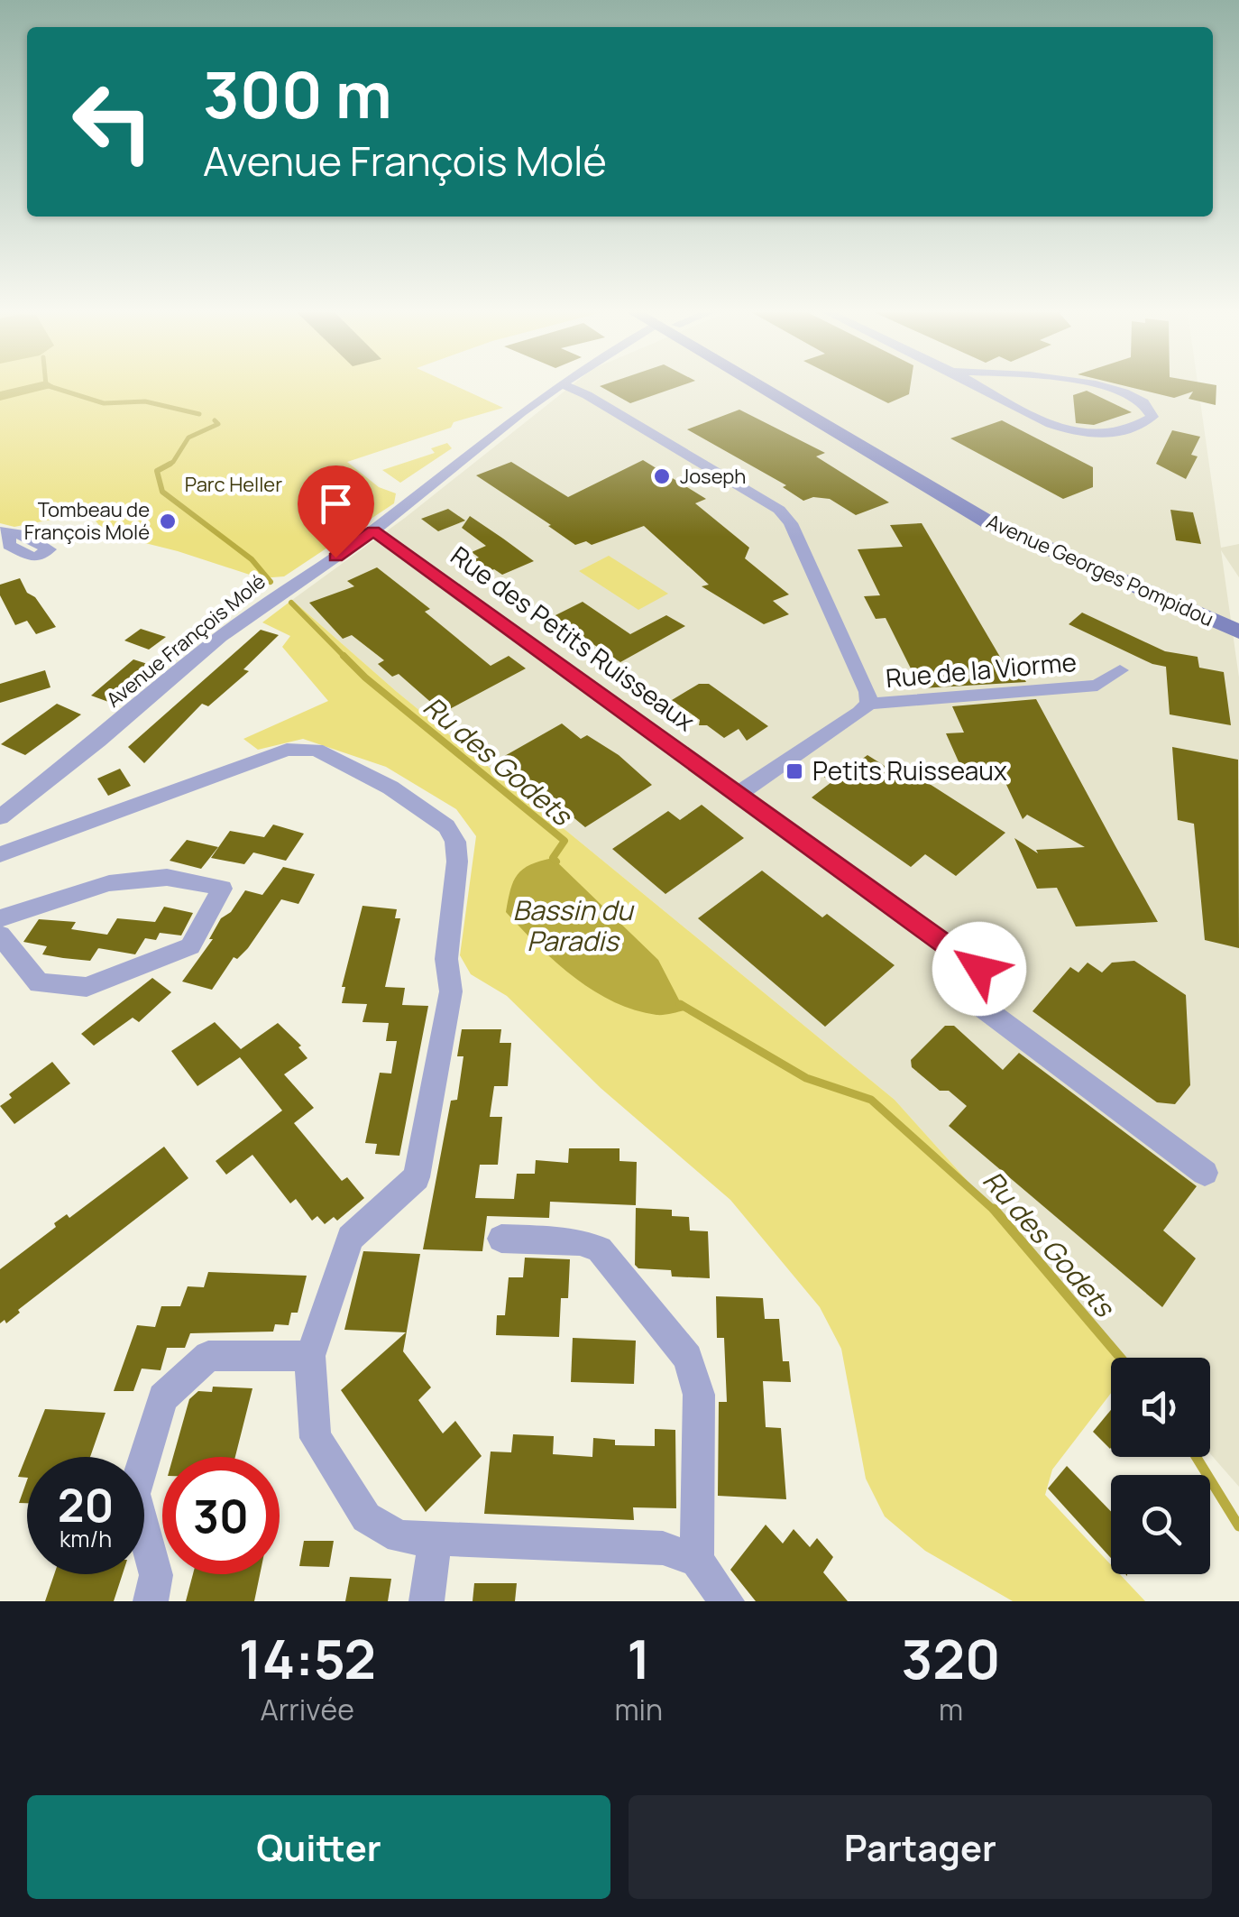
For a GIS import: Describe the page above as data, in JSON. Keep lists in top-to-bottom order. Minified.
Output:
{"streets":{"main road":["Avenue Georges Pompidou"],"street":["Rue des Petits Ruisseaux","Avenue François Molé","Rue de la Viorme"]},"crossings":[["Rue des Petits Ruisseaux","Avenue François Molé"]],"water":["Ru des Godets","Bassin du Paradis"],"parks":["Parc Heller"],"places":{"other":["Joseph","Tombeau de François Molé"],"transit":["Petits Ruisseaux"]},"page":{"turn":["300 m","Avenue François Molé"],"speed":"20 km/h","limit":"30","eta":["14:52","Arrivée","1","min","320","m"],"buttons":["Quitter","Partager"]}}
